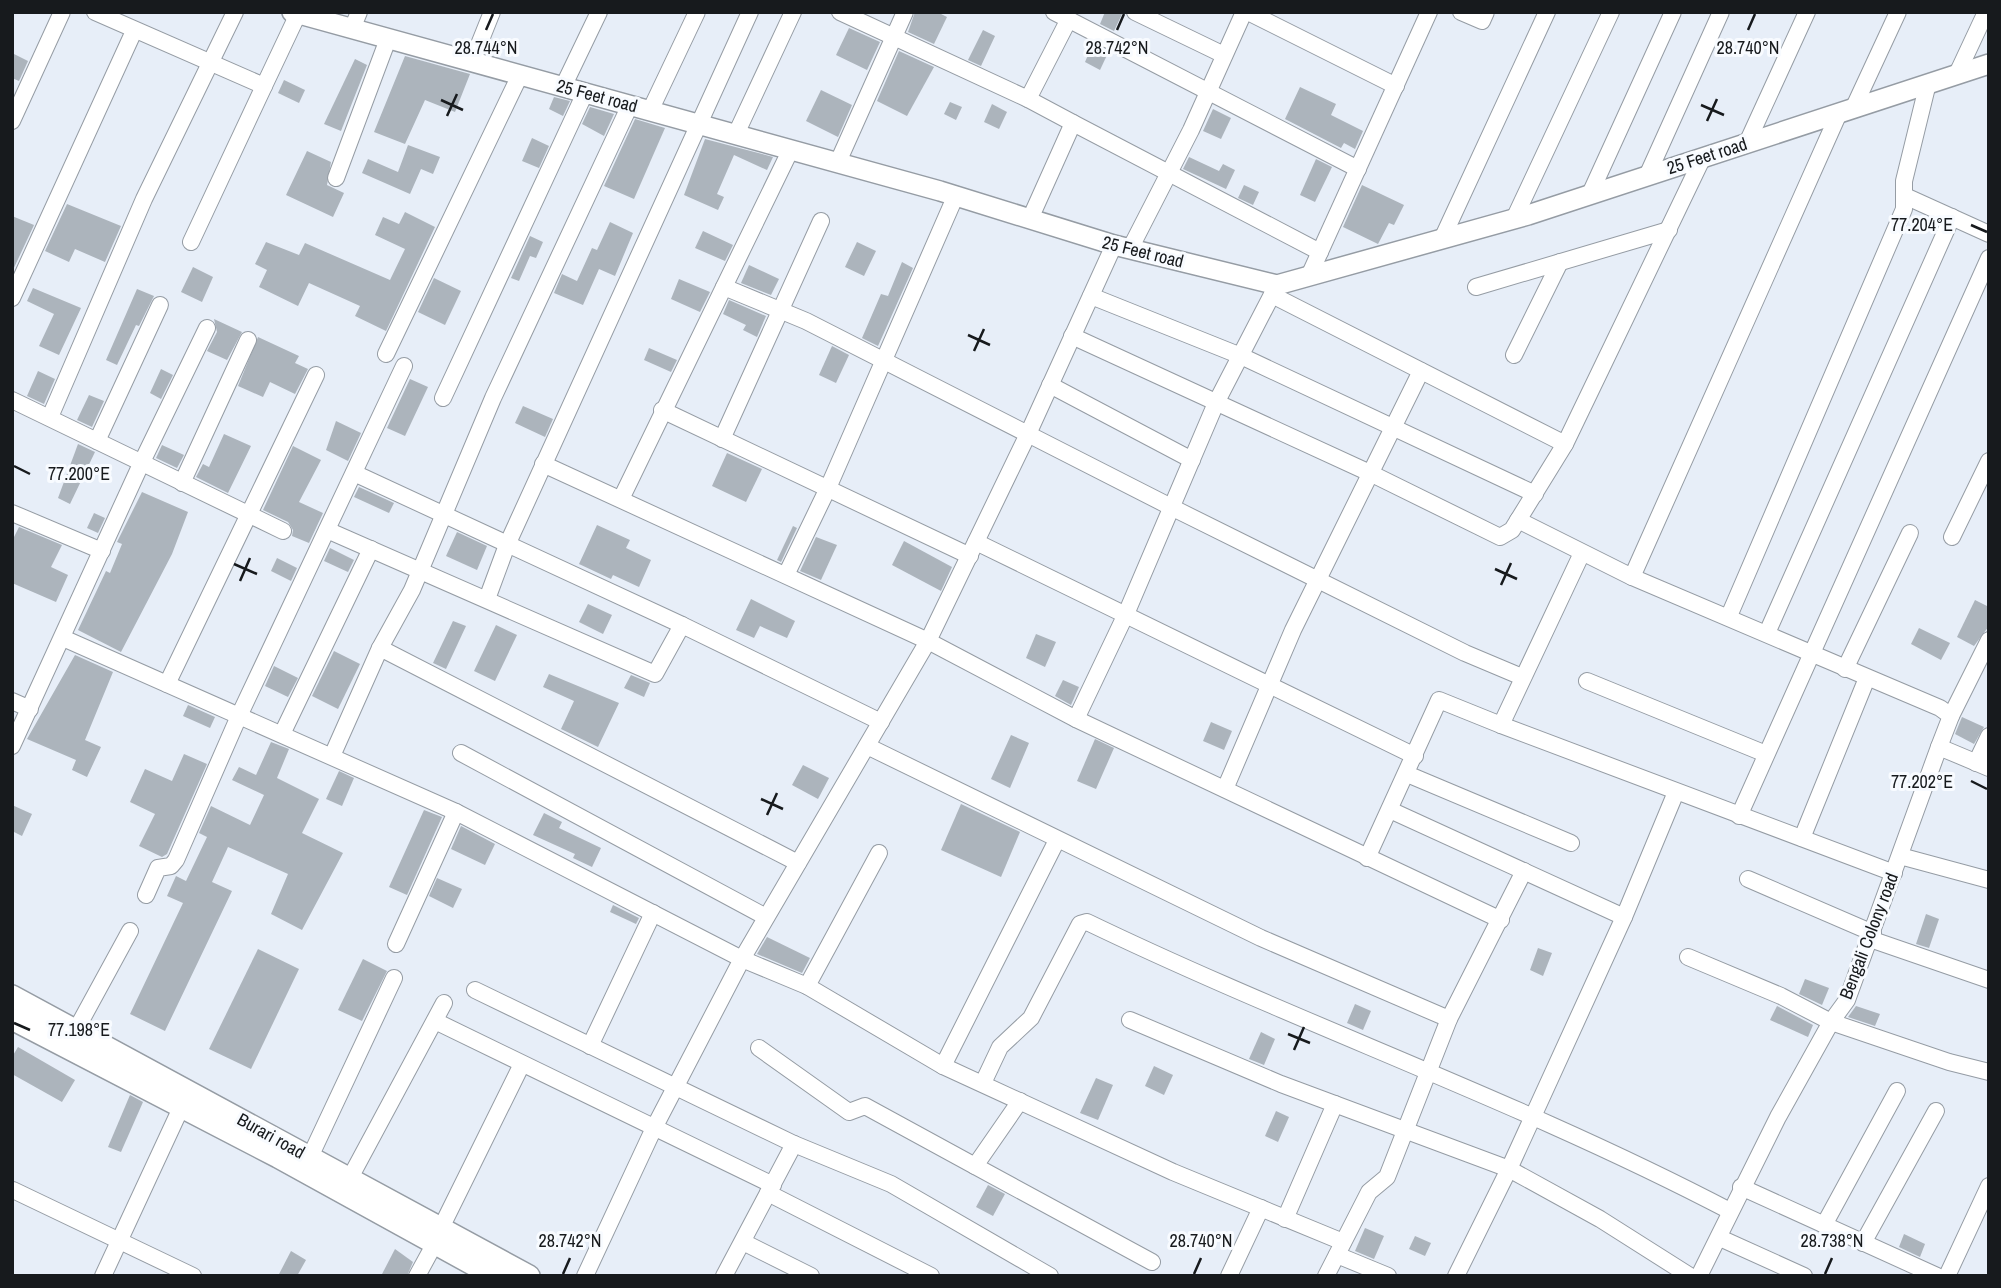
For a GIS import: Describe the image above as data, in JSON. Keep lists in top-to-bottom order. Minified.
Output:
{"streets":{"main road":["Burari road"],"street":["25 Feet road","Bengali Colony road"]},"coordinates":["28.744°N","28.742°N","28.740°N","77.204°E","77.200°E","77.202°E","77.198°E","28.738°N"]}
